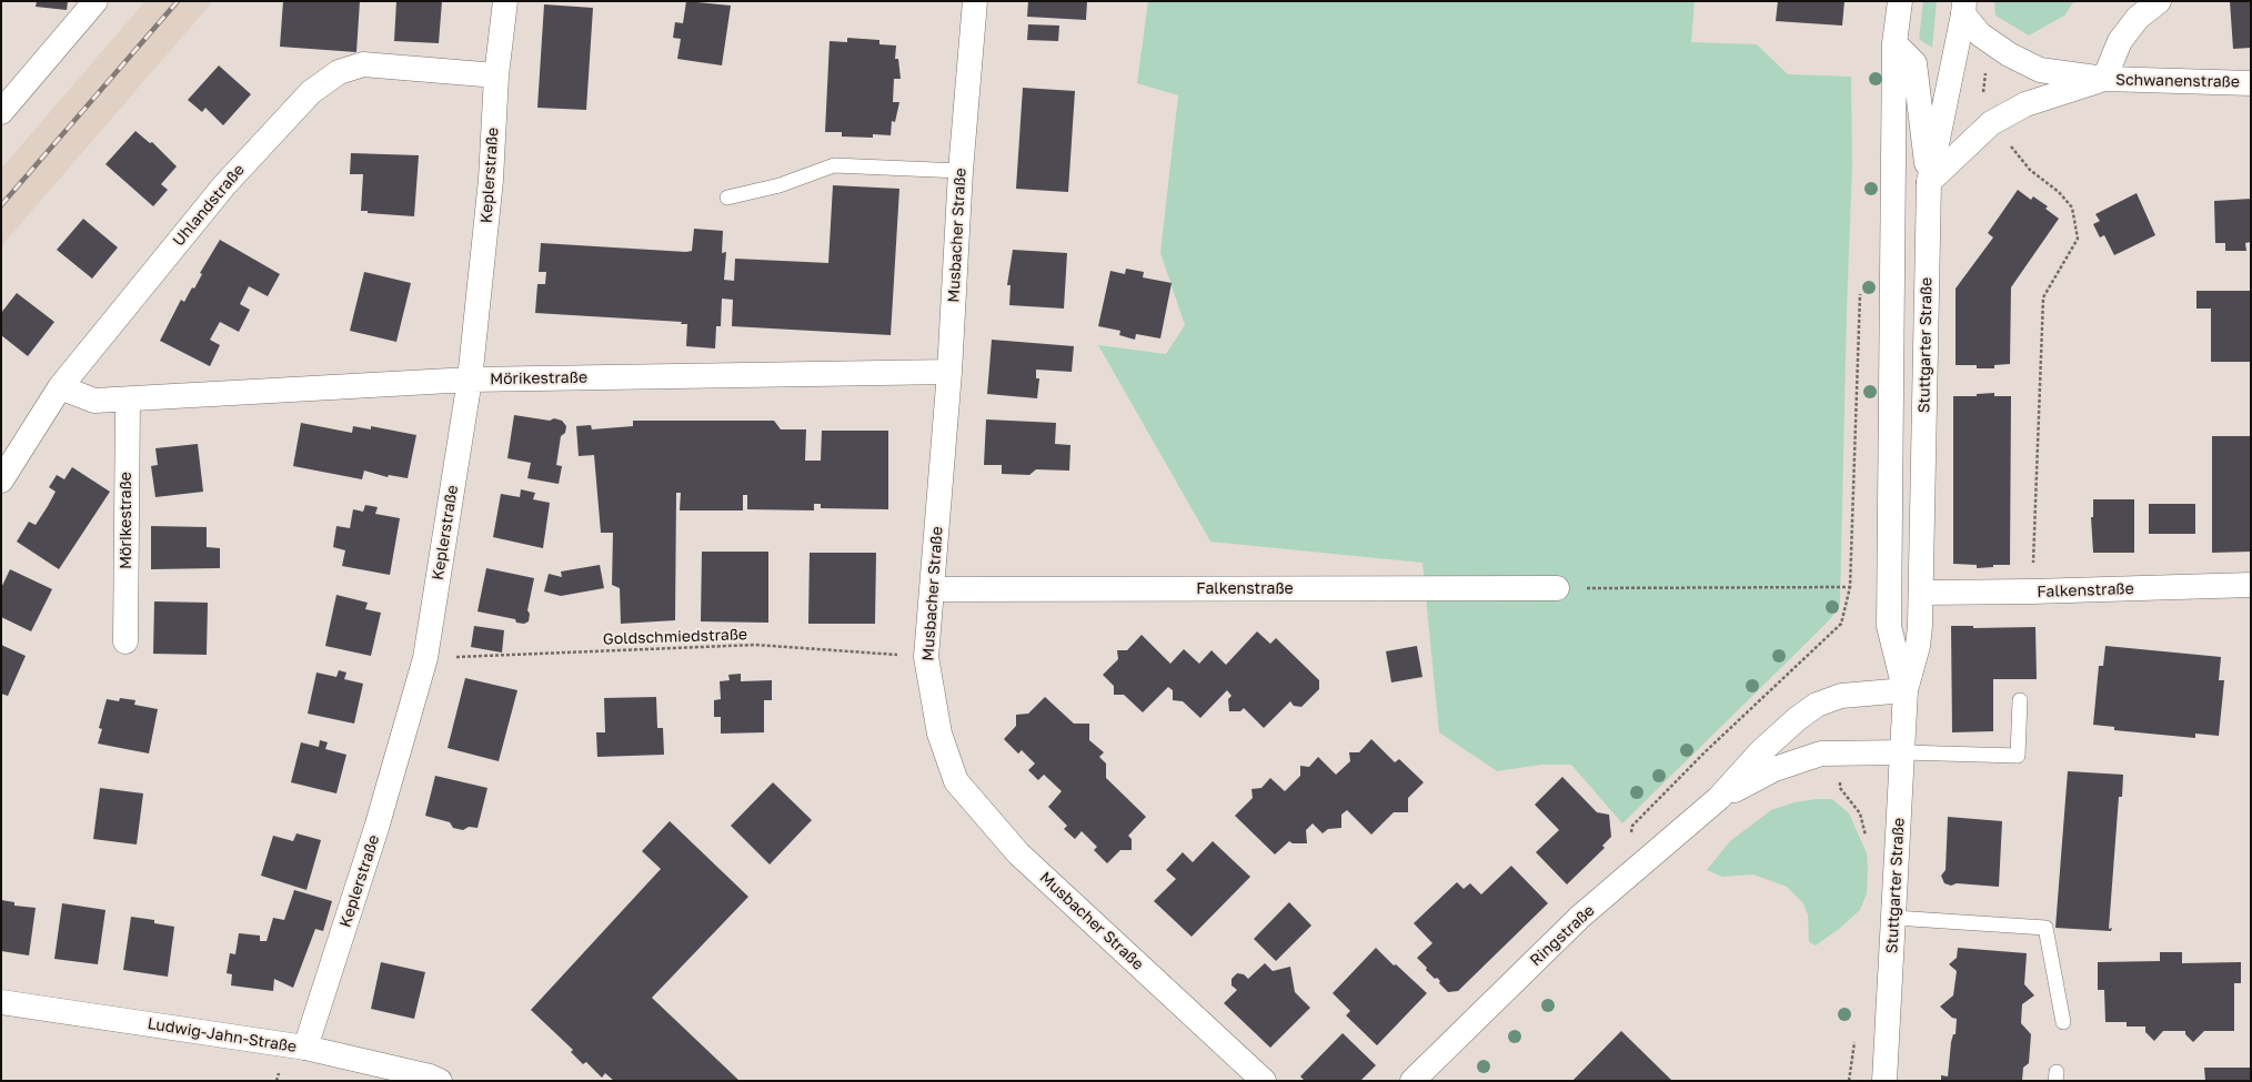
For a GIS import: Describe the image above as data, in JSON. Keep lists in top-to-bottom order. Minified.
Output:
{"streets":{"street":["Schwanenstraße","Keplerstraße","Uhlandstraße","Musbacher Straße","Stuttgarter Straße","Mörikestraße","Falkenstraße","Ringstraße","Ludwig-Jahn-Straße"],"path":["Goldschmiedstraße"]},"crossings":[["Schwanenstraße","Stuttgarter Straße"],["Keplerstraße","Uhlandstraße"],["Keplerstraße","Mörikestraße"],["Keplerstraße","Goldschmiedstraße"],["Keplerstraße","Ludwig-Jahn-Straße"],["Uhlandstraße","Mörikestraße"],["Musbacher Straße","Mörikestraße"],["Musbacher Straße","Falkenstraße"],["Musbacher Straße","Goldschmiedstraße"],["Stuttgarter Straße","Falkenstraße"],["Stuttgarter Straße","Ringstraße"]]}
